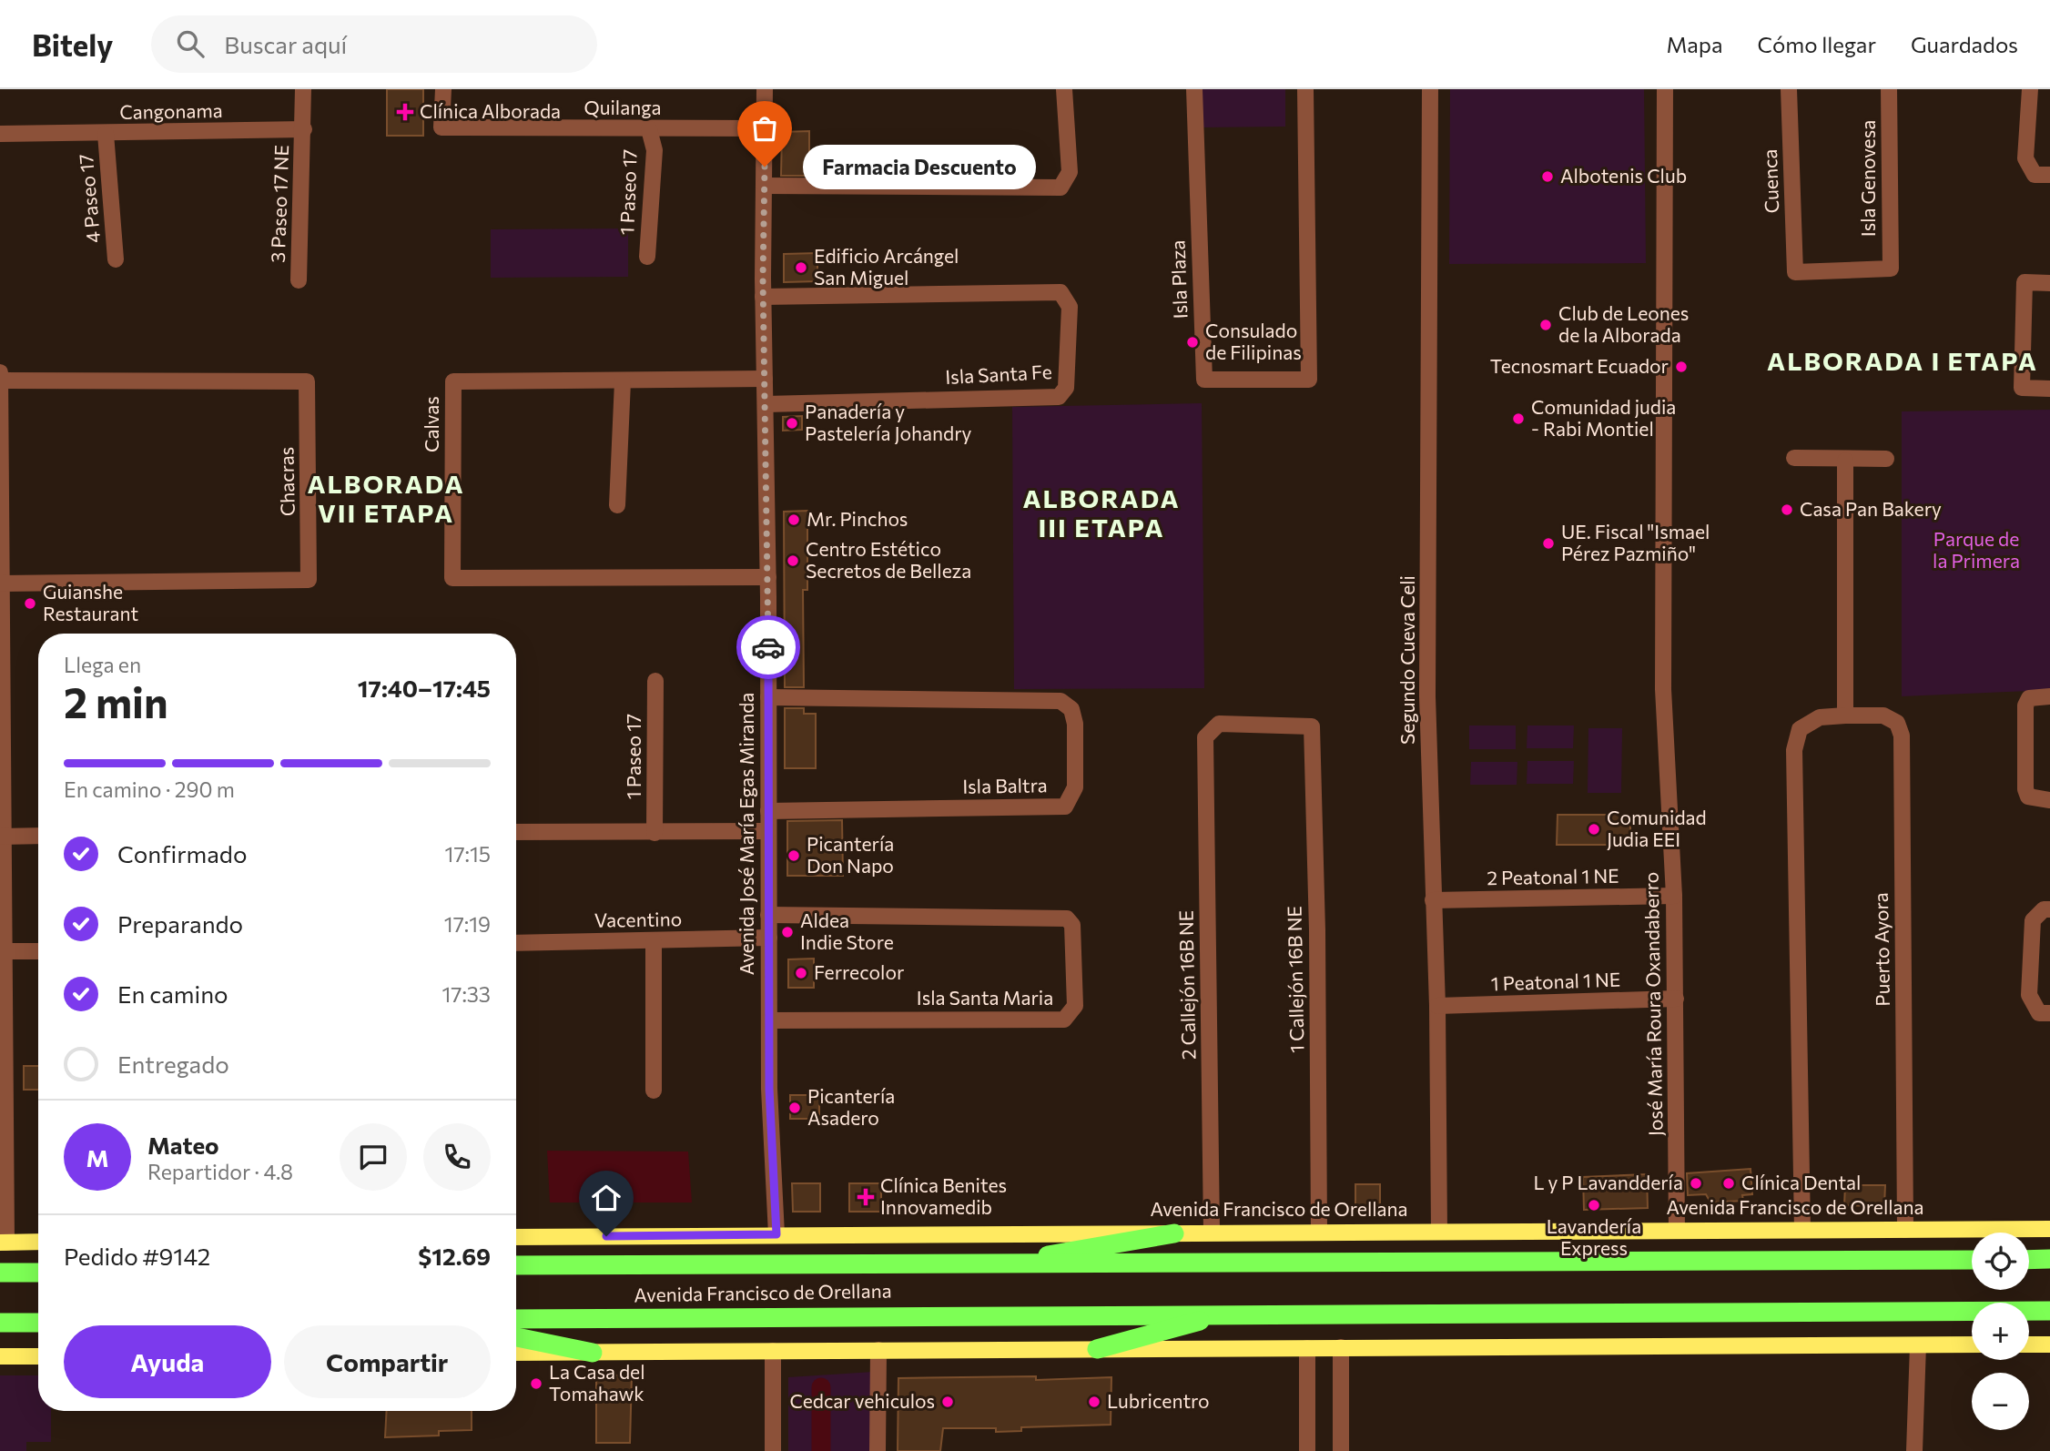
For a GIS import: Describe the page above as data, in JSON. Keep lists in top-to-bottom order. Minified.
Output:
{"streets":{"highway":["Avenida Francisco de Orellana"],"street":["Quilanga","Cangonama","Isla Genovesa","Cuenca","1 Paseo 17","4 Paseo 17","3 Paseo 17 NE","Isla Plaza","Isla Santa Fe","Calvas","Chacras","Segundo Cueva Celi","Isla Baltra","Avenida José María Egas Miranda","2 Peatonal 1 NE","Vacentino","Puerto Ayora","1 Callejón 16B NE","1 Peatonal 1 NE","2 Callejón 16B NE","Isla Santa Maria","José María Roura Oxandaberro"]},"crossings":[["Quilanga","1 Paseo 17"],["Quilanga","Avenida José María Egas Miranda"],["Cangonama","4 Paseo 17"],["Cangonama","3 Paseo 17 NE"],["Isla Genovesa","Cuenca"],["Isla Santa Fe","Avenida José María Egas Miranda"],["Calvas","Avenida José María Egas Miranda"],["Segundo Cueva Celi","2 Peatonal 1 NE"],["Segundo Cueva Celi","1 Peatonal 1 NE"],["Segundo Cueva Celi","Avenida Francisco de Orellana"],["Isla Baltra","Avenida José María Egas Miranda"],["Avenida José María Egas Miranda","Vacentino"],["Avenida José María Egas Miranda","Isla Santa Maria"],["Avenida José María Egas Miranda","Avenida Francisco de Orellana"],["2 Peatonal 1 NE","José María Roura Oxandaberro"],["Puerto Ayora","Avenida Francisco de Orellana"],["1 Callejón 16B NE","2 Callejón 16B NE"],["1 Callejón 16B NE","Avenida Francisco de Orellana"],["1 Peatonal 1 NE","José María Roura Oxandaberro"],["2 Callejón 16B NE","Avenida Francisco de Orellana"],["José María Roura Oxandaberro","Avenida Francisco de Orellana"]],"districts":["ALBORADA I ETAPA","ALBORADA VII ETAPA","ALBORADA III ETAPA"],"parks":["Parque de la Primera"],"places":{"health":["Clínica Alborada","Clínica Benites Innovamedib"],"other":["Farmacia Descuento","Albotenis Club","Edificio Arcángel San Miguel","Club de Leones de la Alborada","Consulado de Filipinas","Tecnosmart Ecuador","Comunidad judia - Rabi Montiel","Panadería y Pastelería Johandry","Casa Pan Bakery","Mr. Pinchos","UE. Fiscal \"Ismael Pérez Pazmiño\"","Centro Estético Secretos de Belleza","Guianshe Restaurant","Comunidad Judia EEI","Picantería Don Napo","Aldea Indie Store","Ferrecolor","Picantería Asadero","L y P Lavanddería","Clínica Dental","Lavandería Express","La Casa del Tomahawk","Cedcar vehiculos","Lubricentro"]},"page":{"header":"Bitely","search":"Buscar aquí","nav":["Mapa","Cómo llegar","Guardados"],"bubble":"Farmacia Descuento","heading":["2 min","Llega en","17:40–17:45"],"panel":["Mateo","Repartidor · 4.8","Pedido #9142","$12.69"],"bar":"En camino · 290 m","list":[["Confirmado","17:15"],["Preparando","17:19"],["En camino","17:33"],"Entregado"],"round":"M","map_buttons":["+","−"],"buttons":["Ayuda","Compartir"]}}
